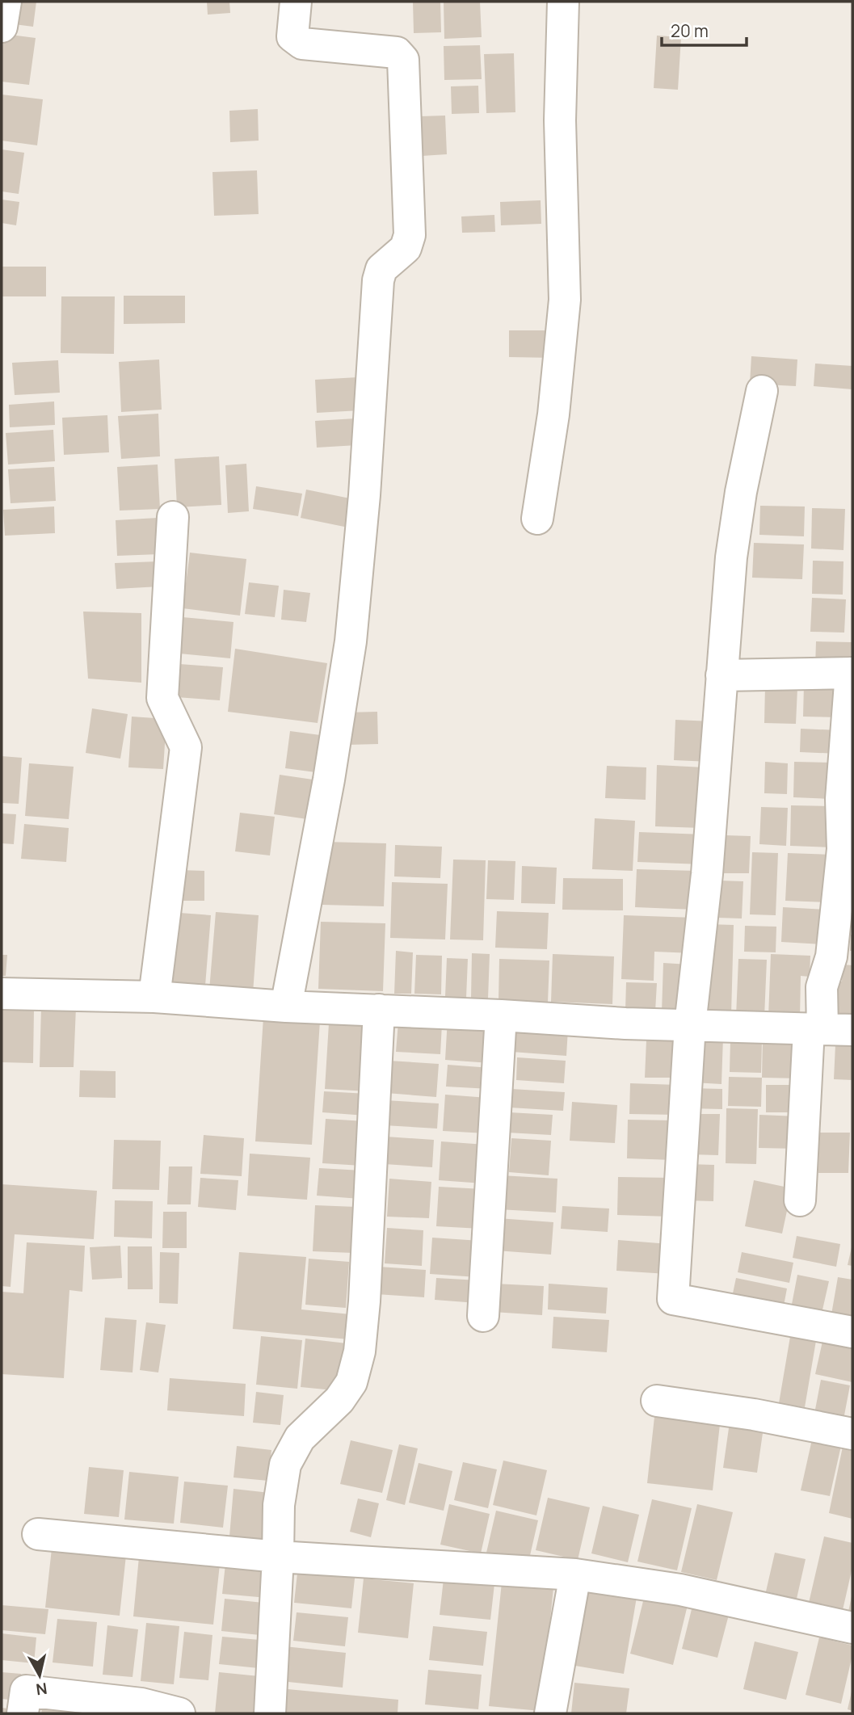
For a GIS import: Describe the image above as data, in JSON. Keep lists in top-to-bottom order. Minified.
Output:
{"scale_bar":"20 m","north":"bottom"}
